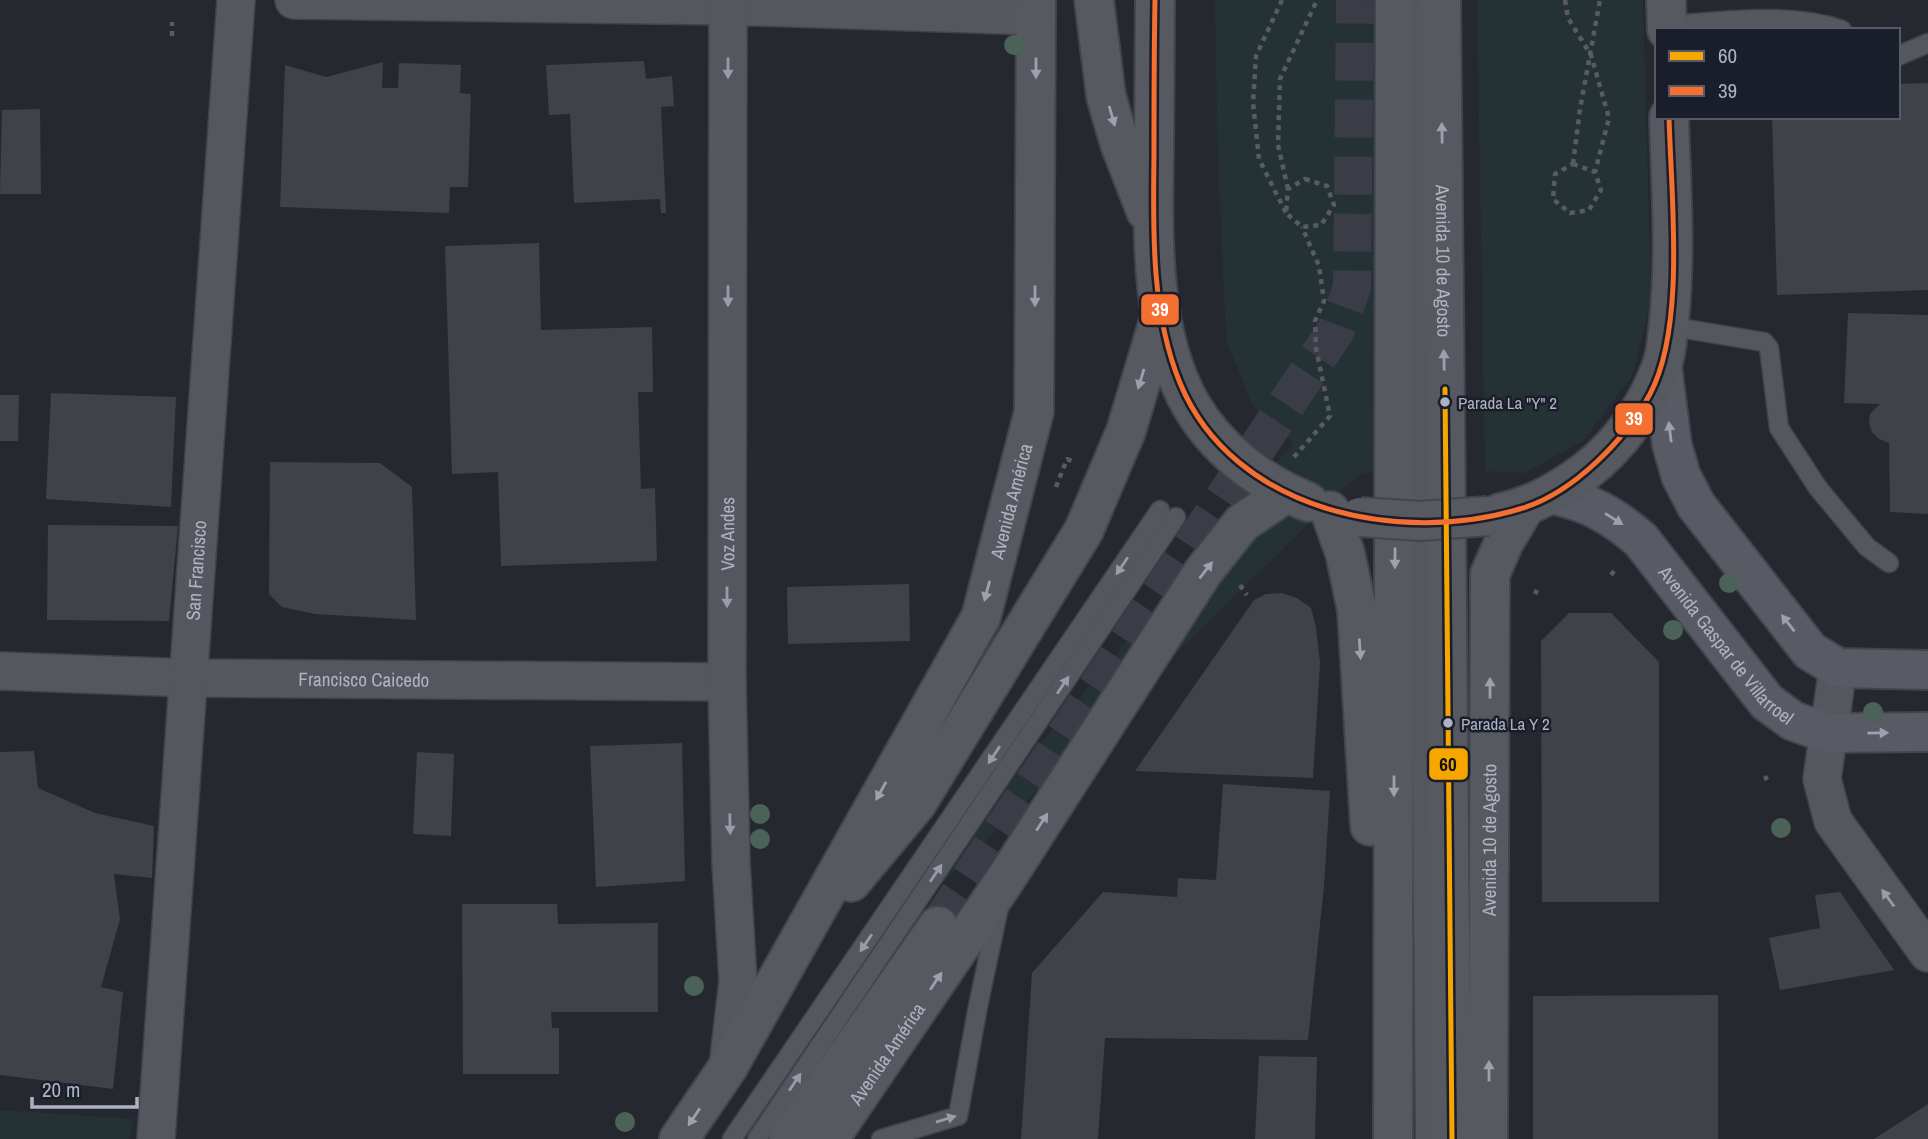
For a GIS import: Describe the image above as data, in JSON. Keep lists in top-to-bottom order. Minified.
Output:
{"streets":{"main road":["Avenida 10 de Agosto","Avenida América","Avenida Gaspar de Villarroel"],"street":["Voz Andes","San Francisco","Francisco Caicedo"]},"crossings":[["Avenida 10 de Agosto","Avenida América"],["Avenida 10 de Agosto","Avenida Gaspar de Villarroel"],["Avenida América","Voz Andes"],["Voz Andes","Francisco Caicedo"],["San Francisco","Francisco Caicedo"]],"one_way":["Voz Andes","Avenida Gaspar de Villarroel"],"places":["Parada La \"Y\" 2","Parada La Y 2"],"lines":["transit line 39","transit line 60"],"legend":["60","39"],"scale_bar":"20 m"}
